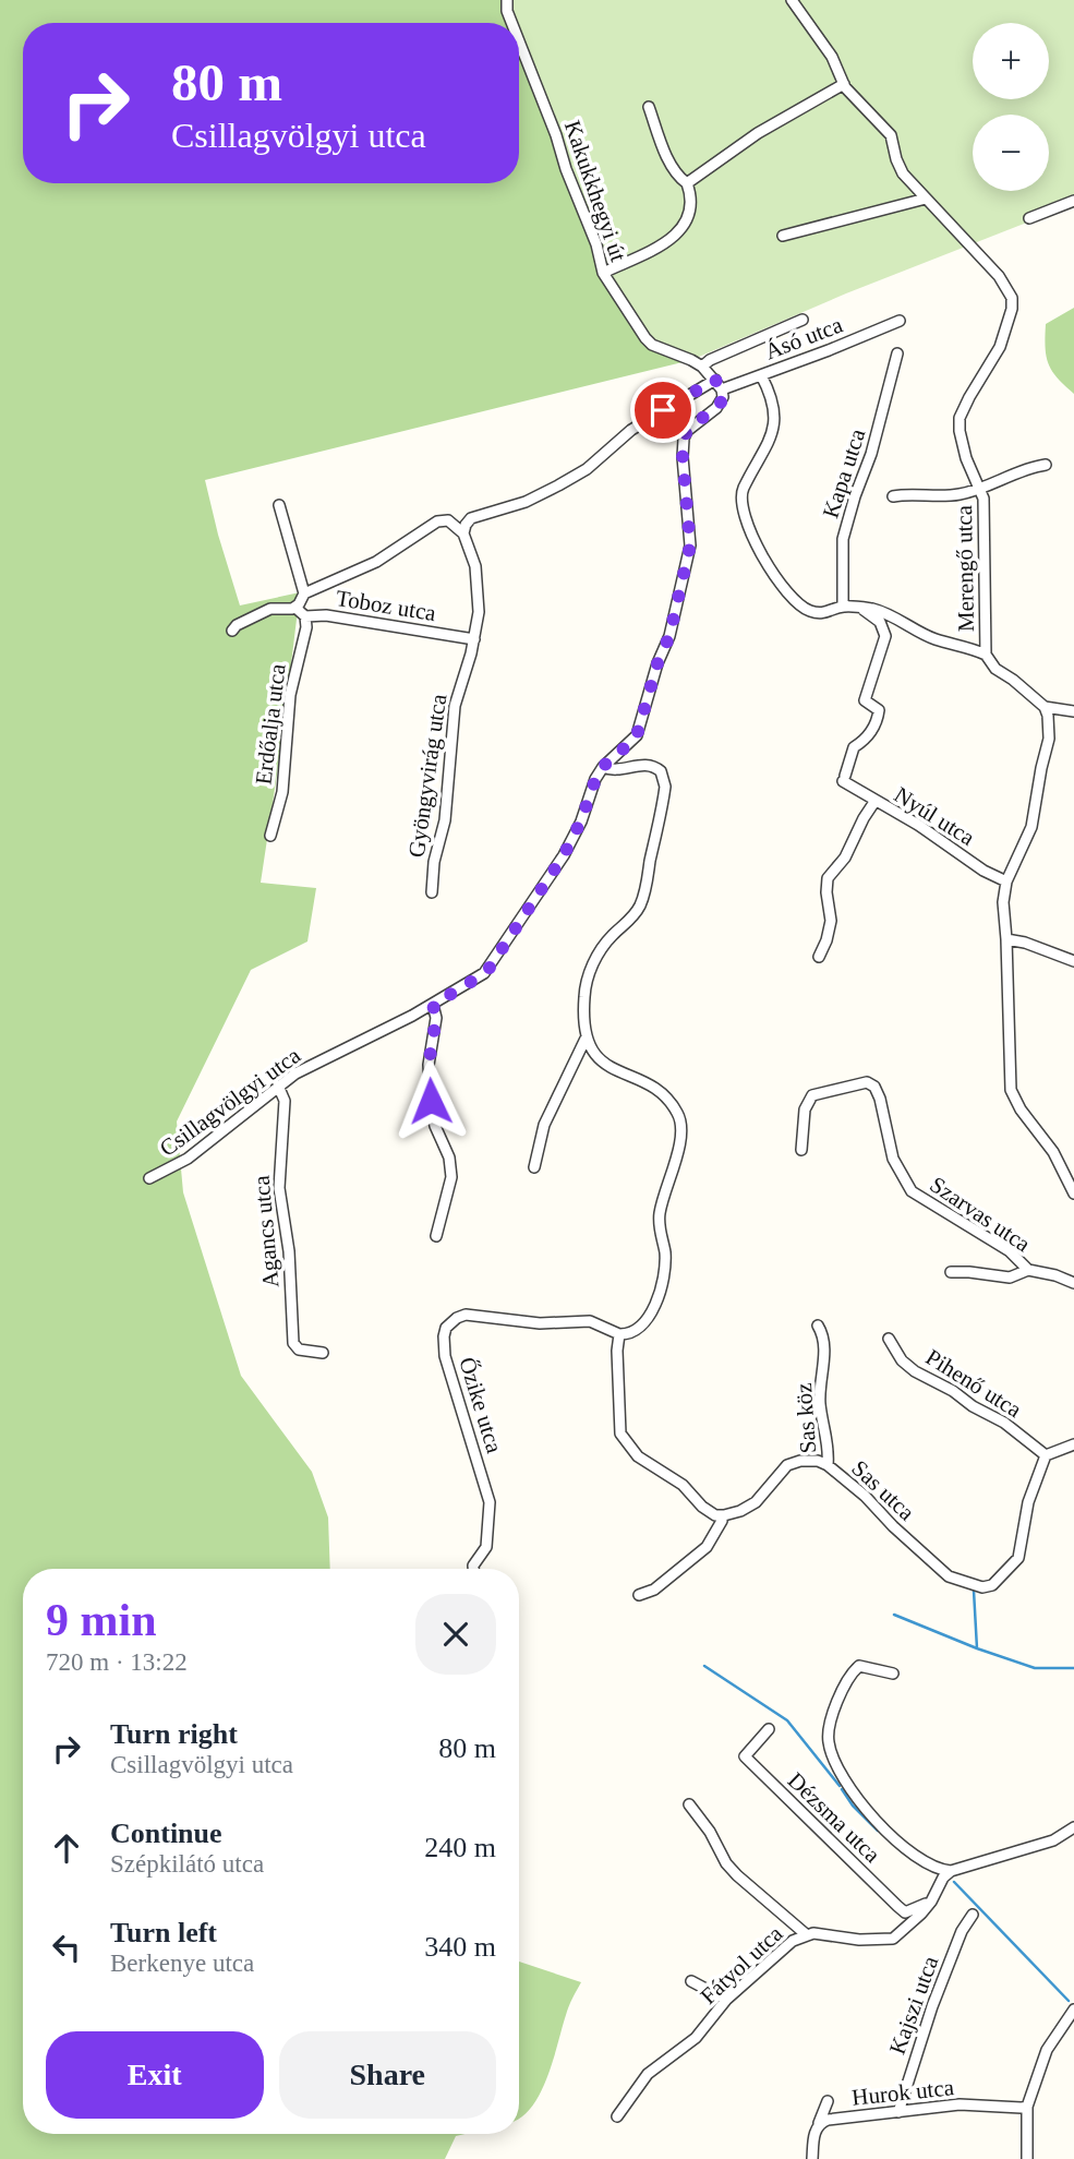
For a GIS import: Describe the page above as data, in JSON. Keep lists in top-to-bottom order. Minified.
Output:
{"streets":{"street":["Kakukkhegyi út","Ásó utca","Kapa utca","Merengő utca","Toboz utca","Erdőalja utca","Gyöngyvirág utca","Nyúl utca","Csillagvölgyi utca","Szarvas utca","Agancs utca","Pihenő utca","Őzike utca","Sas köz","Sas utca","Dézsma utca","Fátyol utca","Kajszi utca","Hurok utca"]},"crossings":[["Kakukkhegyi út","Ásó utca"],["Ásó utca","Gyöngyvirág utca"],["Toboz utca","Erdőalja utca"],["Toboz utca","Gyöngyvirág utca"],["Csillagvölgyi utca","Agancs utca"],["Pihenő utca","Sas utca"],["Sas köz","Sas utca"],["Dézsma utca","Fátyol utca"],["Kajszi utca","Hurok utca"]],"page":{"map_buttons":["+","−"],"turn":["80 m","Csillagvölgyi utca"],"heading":["9 min","720 m · 13:22"],"list":[{"name":"Turn right","note":"Csillagvölgyi utca","value":"80 m"},{"name":"Continue","note":"Szépkilátó utca","value":"240 m"},{"name":"Turn left","note":"Berkenye utca","value":"340 m"}],"buttons":["Exit","Share"]}}
